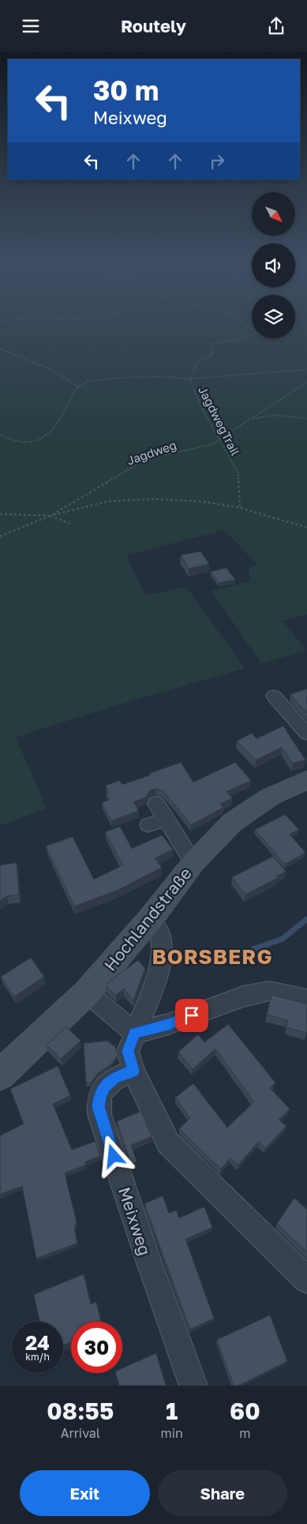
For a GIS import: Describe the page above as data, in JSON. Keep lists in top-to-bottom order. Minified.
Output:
{"streets":{"street":["Hochlandstraße","Meixweg"],"path":["JagdwegTrail","Jagdweg"]},"crossings":[["JagdwegTrail","Jagdweg"]],"districts":["BORSBERG"],"north":"bottom right","page":{"header":"Routely","turn":["30 m","Meixweg"],"speed":"24 km/h","limit":"30","eta":["08:55","Arrival","1","min","60","m"],"buttons":["Exit","Share"]}}
